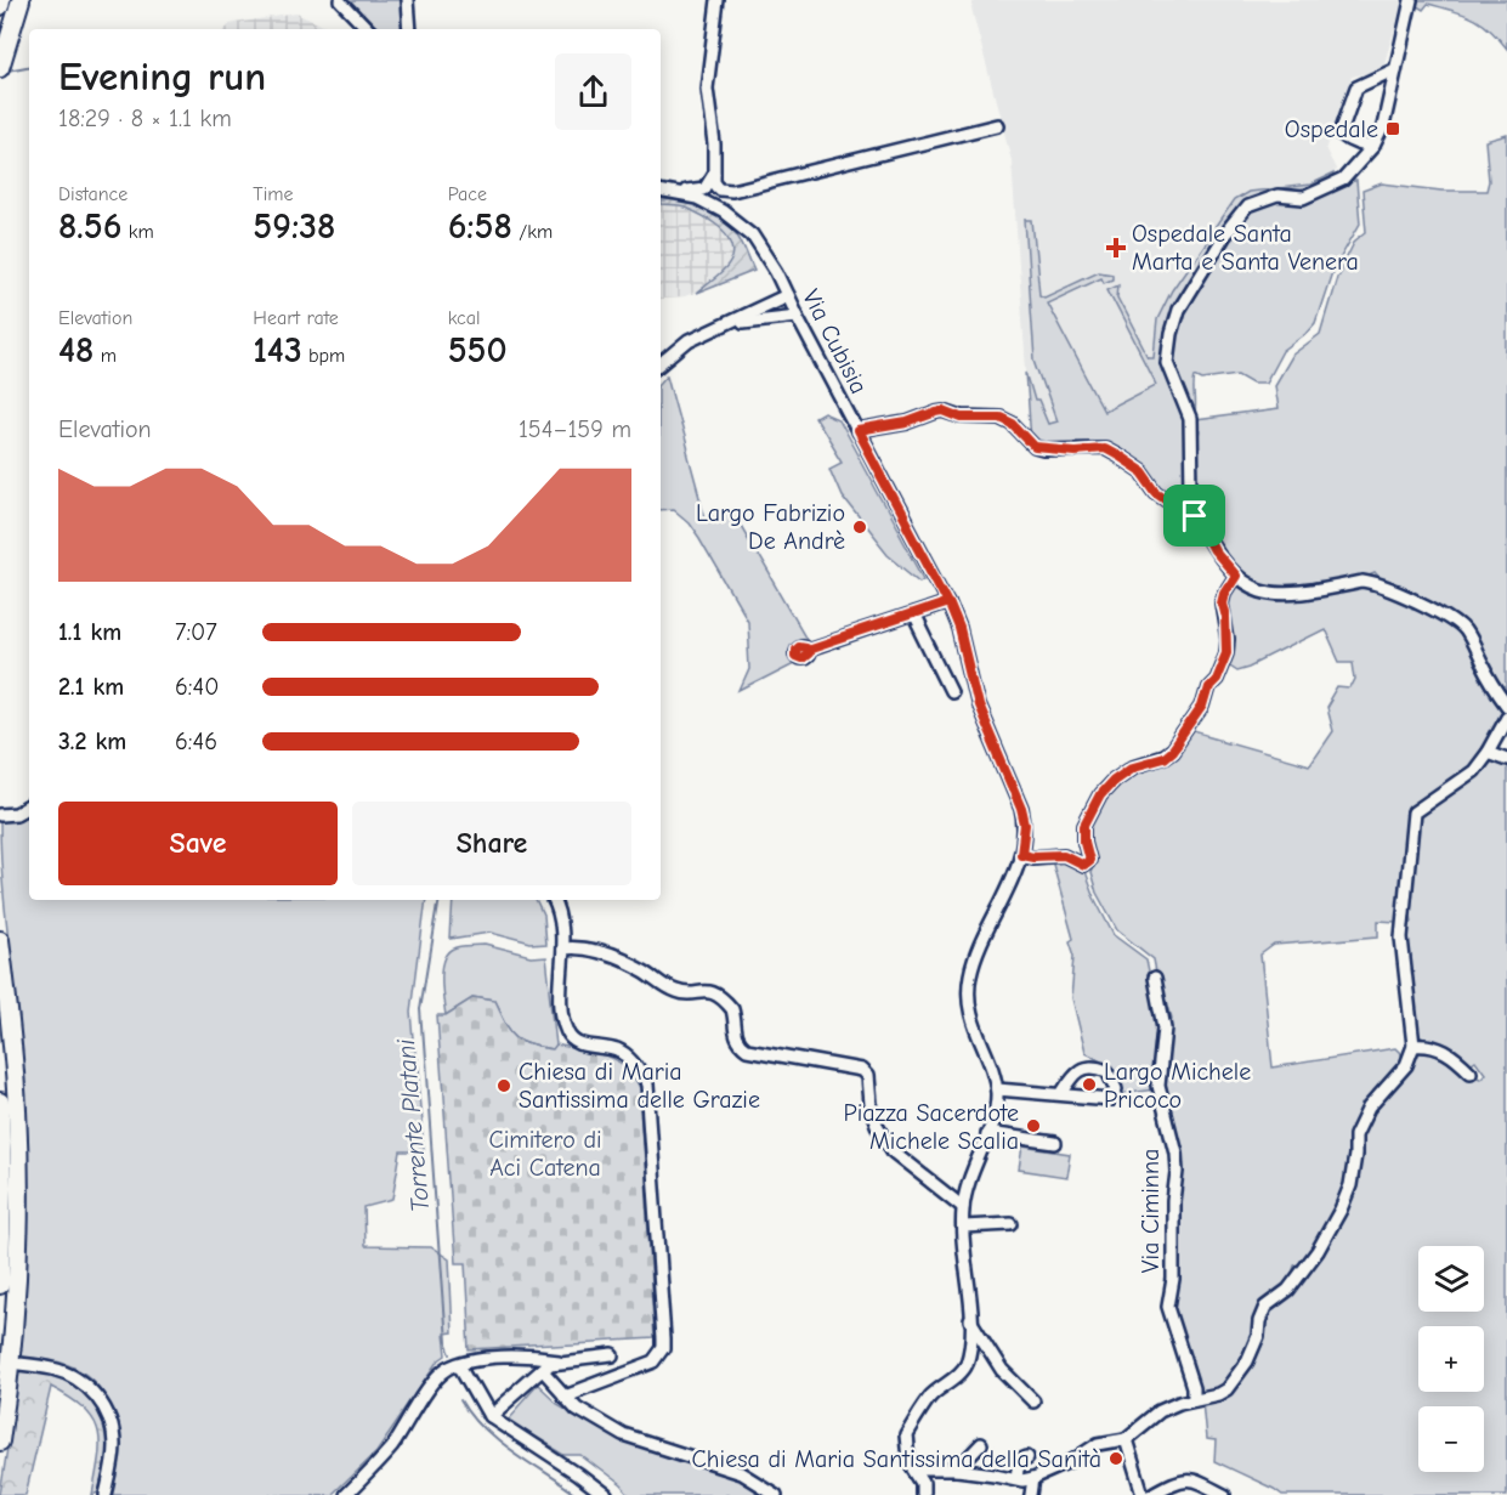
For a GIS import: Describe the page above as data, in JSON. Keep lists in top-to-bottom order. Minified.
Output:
{"streets":{"street":["Via Cubisia","Via Ciminna"]},"water":["Torrente Platani"],"parks":["Cimitero di Aci Catena"],"places":{"transit":["Ospedale"],"health":["Ospedale Santa Marta e Santa Venera"],"other":["Largo Fabrizio De Andrè","Largo Michele Pricoco","Chiesa di Maria Santissima delle Grazie","Piazza Sacerdote Michele Scalia","Chiesa di Maria Santissima della Sanità"]},"page":{"heading":["Evening run","18:29 · 8 × 1.1 km"],"stats":[["Distance","8.56 km"],["Time","59:38"],["Pace","6:58 /km"],["Elevation","48 m"],["Heart rate","143 bpm"],["kcal","550"]],"chart":["Elevation","154–159 m"],"list":[{"name":"1.1 km","note":"7:07"},{"name":"2.1 km","note":"6:40"},{"name":"3.2 km","note":"6:46"}],"buttons":["Save","Share"],"map_buttons":["+","−"]}}
